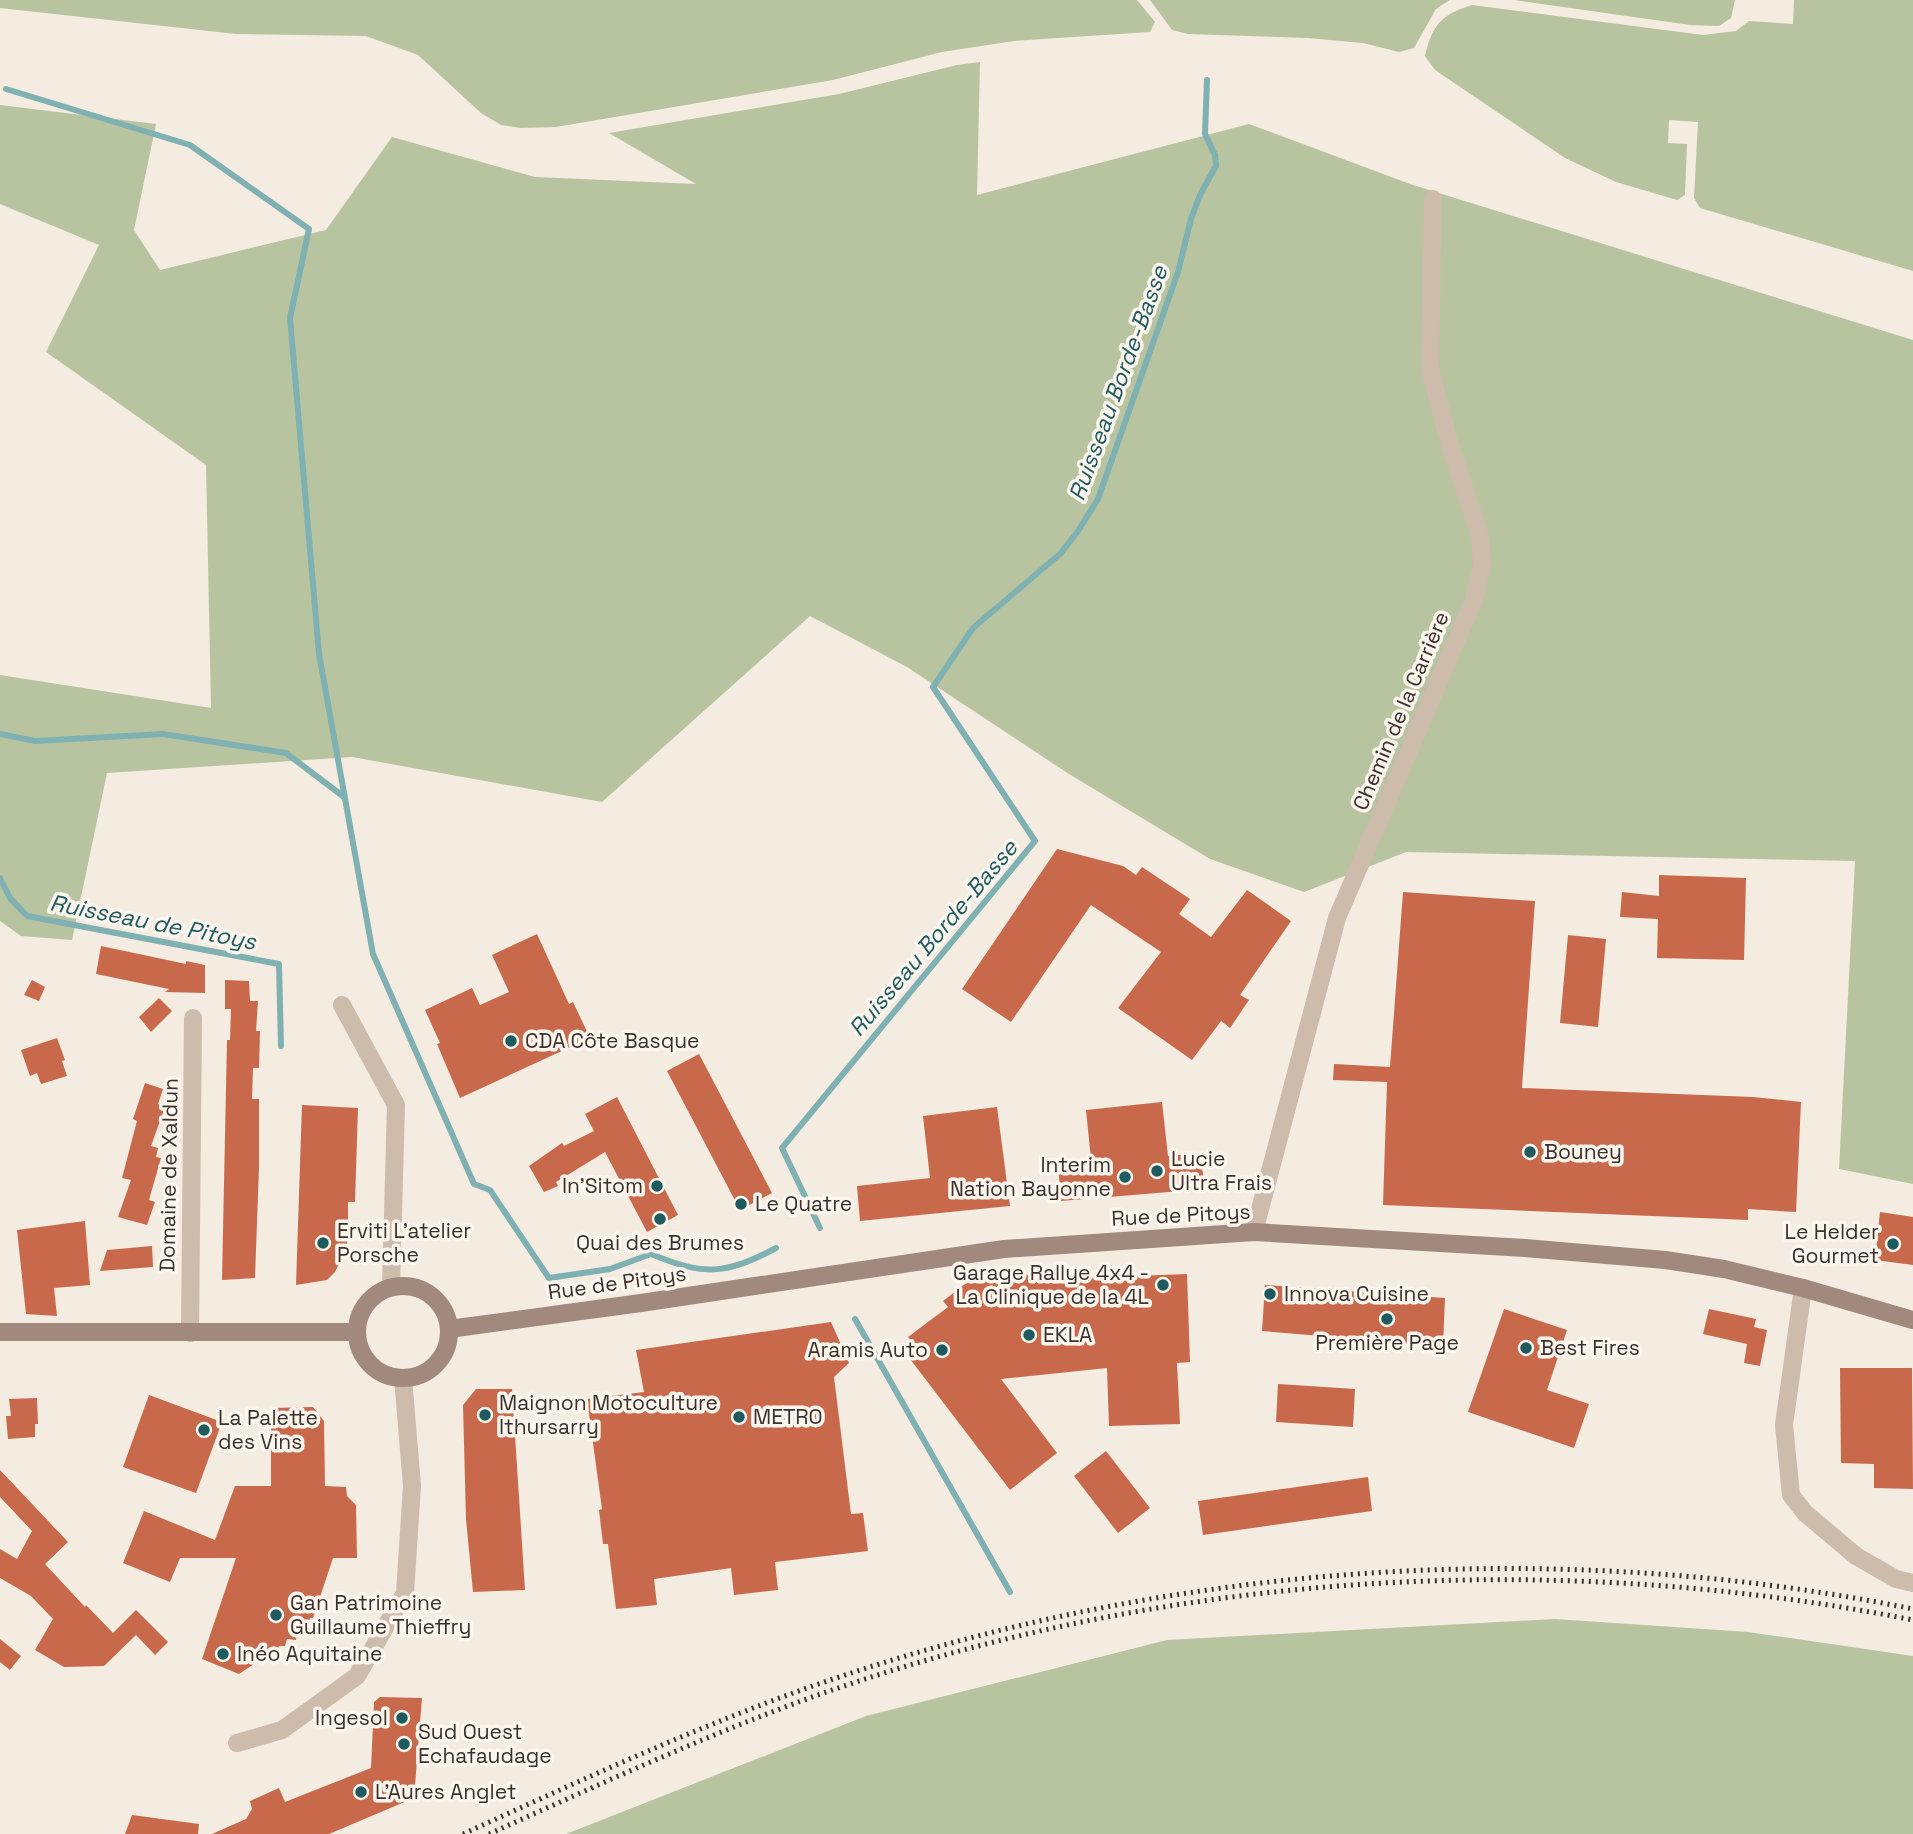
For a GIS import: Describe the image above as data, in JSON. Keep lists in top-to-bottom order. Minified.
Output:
{"streets":{"street":["Chemin de la Carrière","Domaine de Xaldun","Rue de Pitoys"]},"crossings":[["Chemin de la Carrière","Rue de Pitoys"]],"water":["Ruisseau Borde-Basse","Ruisseau de Pitoys"],"places":["CDA Côte Basque","Bouney","Lucie Ultra Frais","Interim Nation Bayonne","In'Sitom","Le Quatre","Quai des Brumes","Erviti L'atelier Porsche","Le Helder Gourmet","Garage Rallye 4x4 - La Clinique de la 4L","Innova Cuisine","Première Page","EKLA","Best Fires","Aramis Auto","Maignon Motoculture Ithursarry","METRO","La Palette des Vins","Gan Patrimoine Guillaume Thieffry","Inéo Aquitaine","Ingesol","Sud Ouest Echafaudage","L'Aures Anglet"]}
